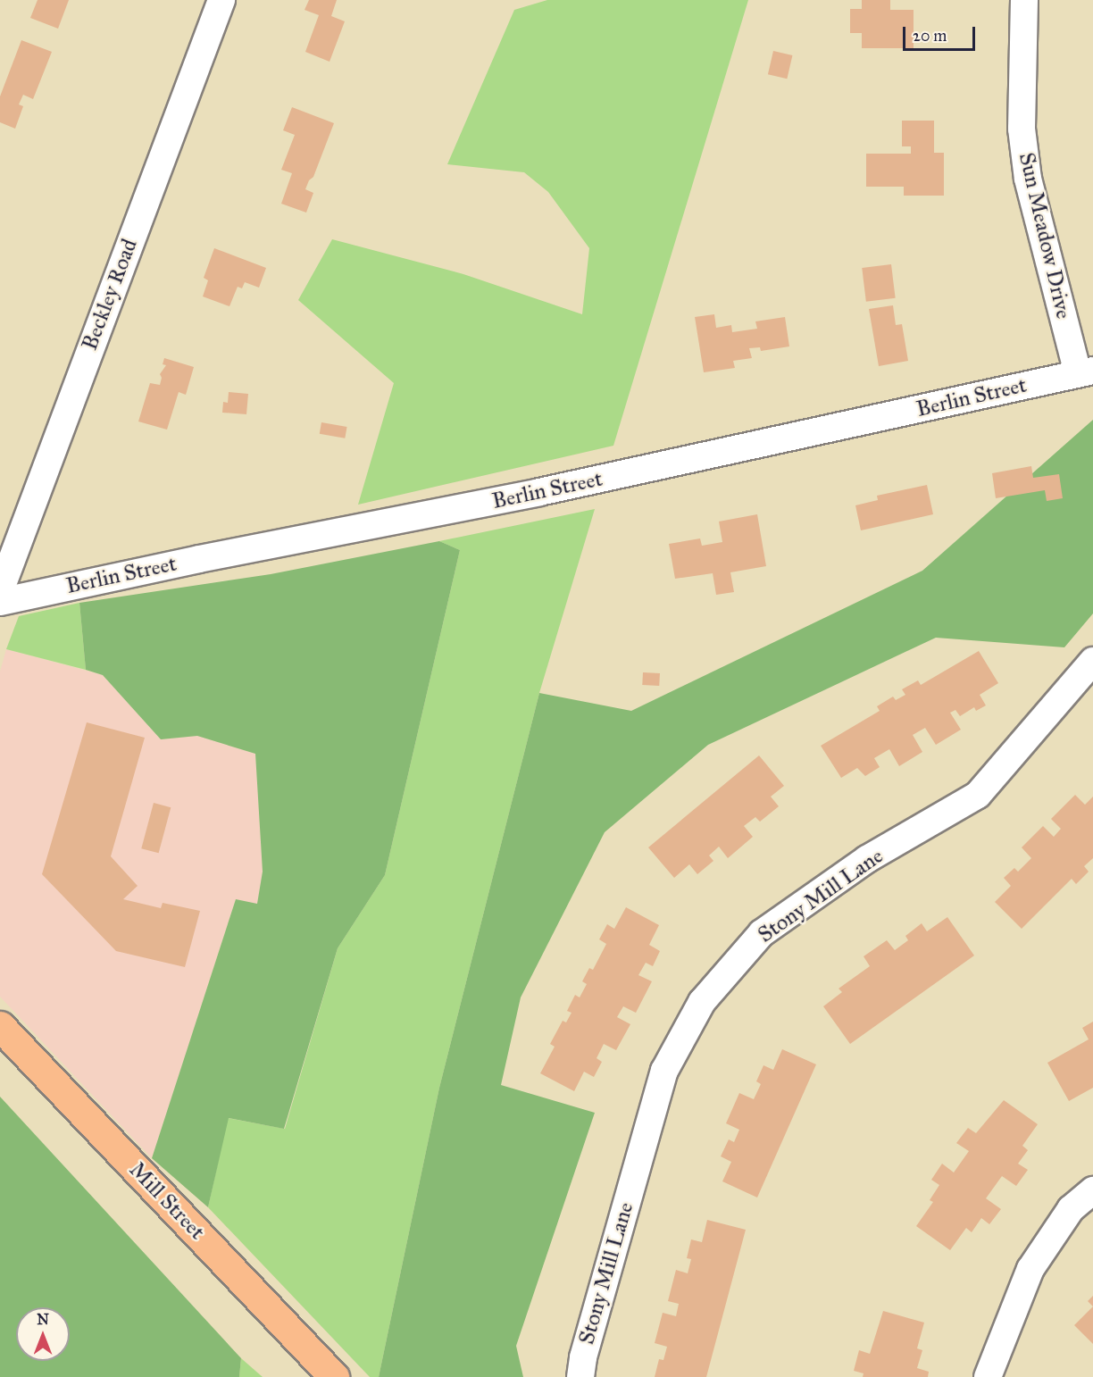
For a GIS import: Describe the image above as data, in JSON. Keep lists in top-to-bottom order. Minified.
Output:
{"streets":{"main road":["Mill Street"],"street":["Sun Meadow Drive","Beckley Road","Berlin Street","Stony Mill Lane"]},"crossings":[["Sun Meadow Drive","Berlin Street"]],"scale_bar":"20 m","north":"top"}
